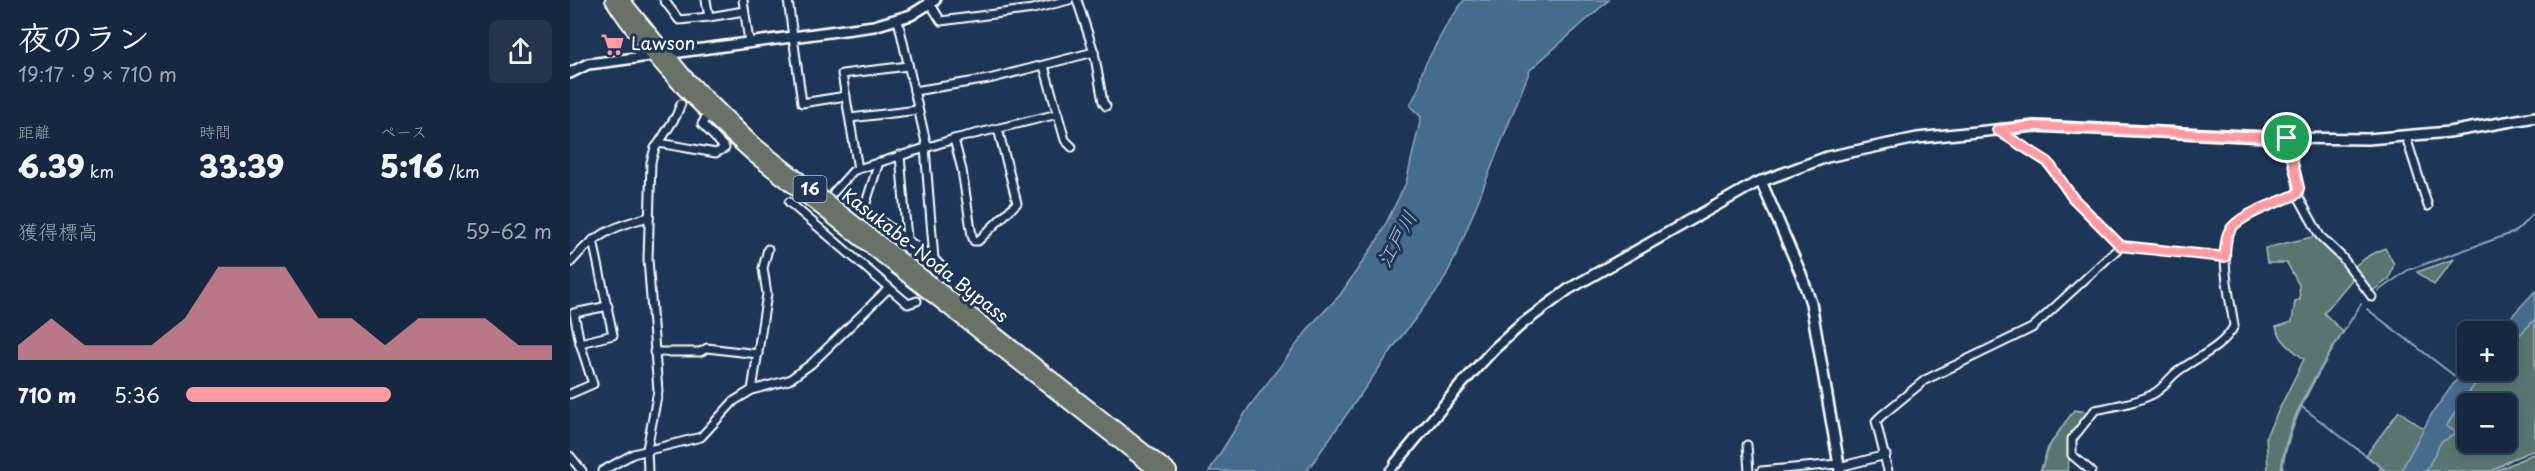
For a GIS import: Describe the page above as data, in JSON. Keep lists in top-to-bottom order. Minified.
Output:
{"streets":{"highway":["16","Kasukabe-Noda Bypass"]},"water":["江戸川"],"places":{"supermarket":["Lawson"]},"page":{"heading":["夜のラン","19:17 · 9 × 710 m"],"stats":[["距離","6.39 km"],["時間","33:39"],["ペース","5:16 /km"]],"chart":["獲得標高","59–62 m"],"map_buttons":["+","−"],"list":[{"name":"710 m","note":"5:36"}]}}
